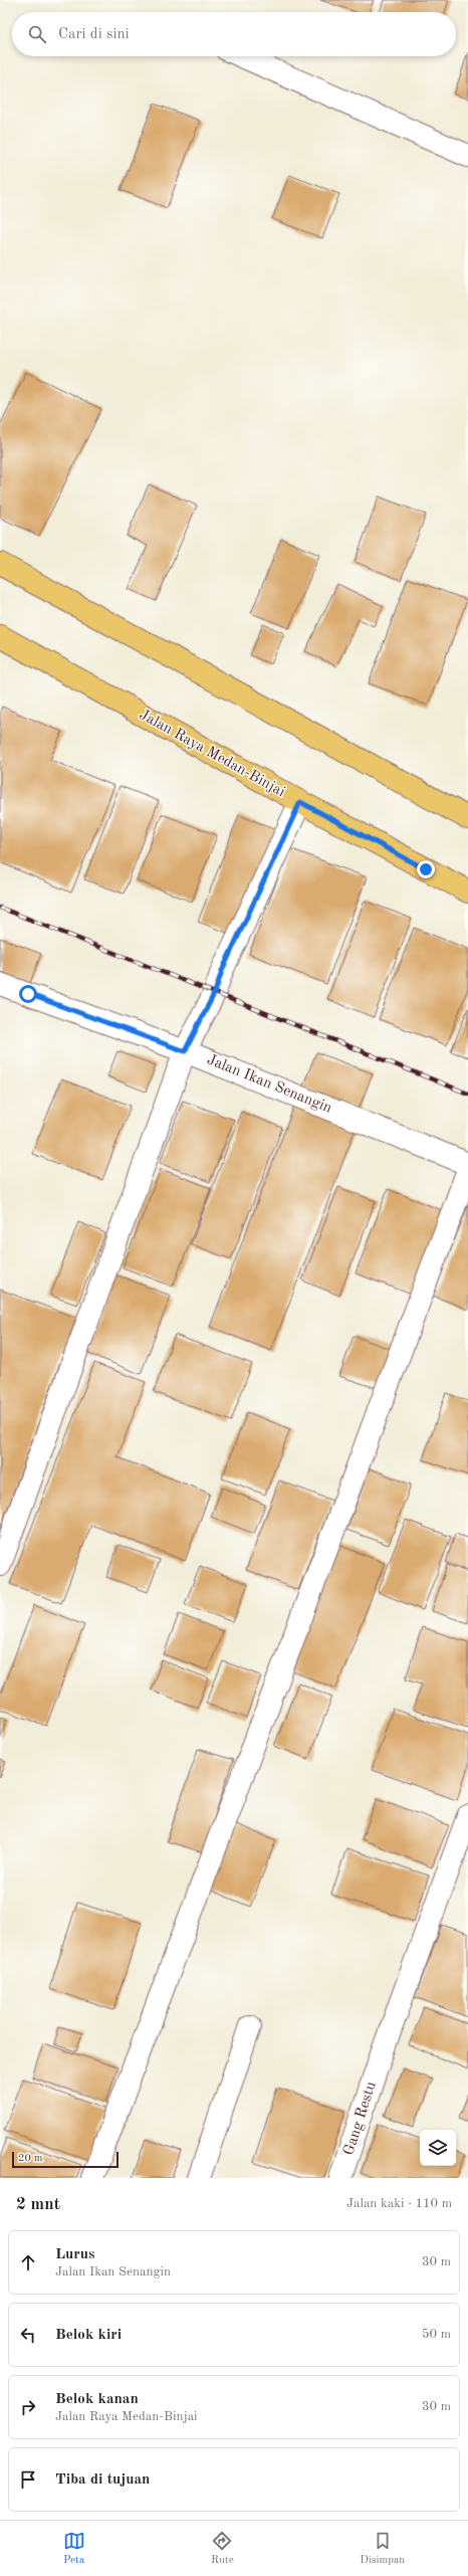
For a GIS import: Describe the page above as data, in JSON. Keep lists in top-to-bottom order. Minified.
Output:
{"streets":{"main road":["Jalan Raya Medan-Binjai"],"street":["Jalan Ikan Senangin","Gang Restu"]},"scale_bar":"20 m","page":{"search":"Cari di sini","scale":"20 m","heading":["2 mnt","Jalan kaki · 110 m"],"list":[["Lurus","Jalan Ikan Senangin","30 m"],["Belok kiri","50 m"],["Belok kanan","Jalan Raya Medan-Binjai","30 m"],"Tiba di tujuan"],"nav":["Peta","Rute","Disimpan"]}}
